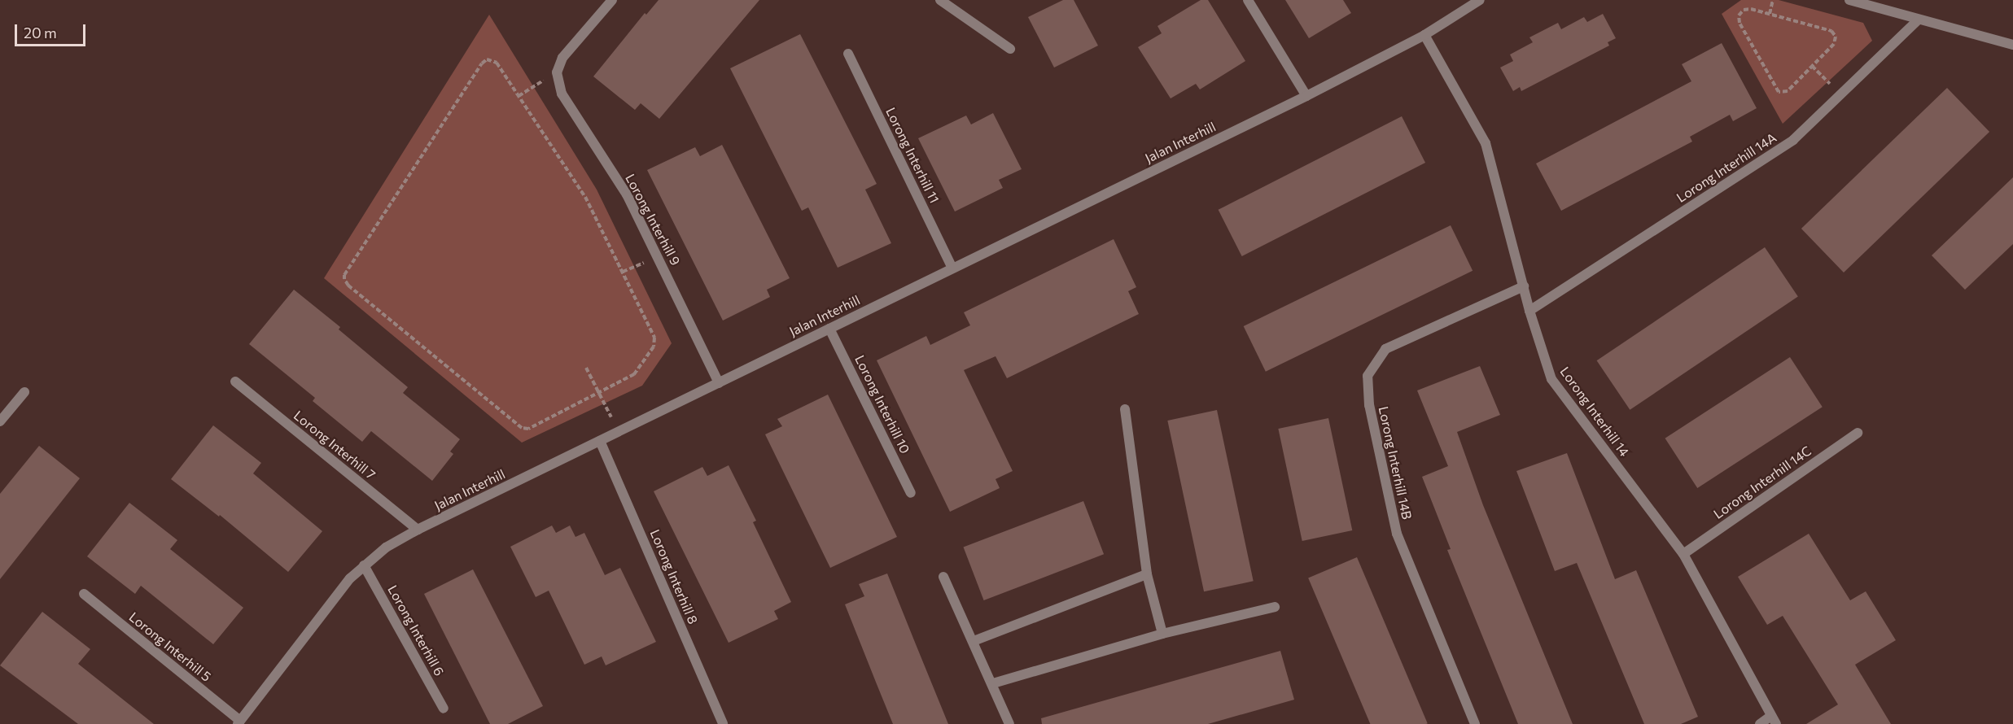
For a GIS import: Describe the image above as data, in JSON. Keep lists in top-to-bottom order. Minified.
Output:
{"streets":{"street":["Jalan Interhill","Lorong Interhill 11","Lorong Interhill 14A","Lorong Interhill 9","Lorong Interhill 10","Lorong Interhill 14","Lorong Interhill 7","Lorong Interhill 14B","Lorong Interhill 14C","Lorong Interhill 8","Lorong Interhill 6","Lorong Interhill 5"]},"crossings":[["Jalan Interhill","Lorong Interhill 11"],["Jalan Interhill","Lorong Interhill 9"],["Jalan Interhill","Lorong Interhill 10"],["Jalan Interhill","Lorong Interhill 14"],["Jalan Interhill","Lorong Interhill 7"],["Jalan Interhill","Lorong Interhill 8"],["Jalan Interhill","Lorong Interhill 6"],["Jalan Interhill","Lorong Interhill 5"],["Lorong Interhill 14A","Lorong Interhill 14"],["Lorong Interhill 14","Lorong Interhill 14B"],["Lorong Interhill 14","Lorong Interhill 14C"]],"scale_bar":"20 m"}
